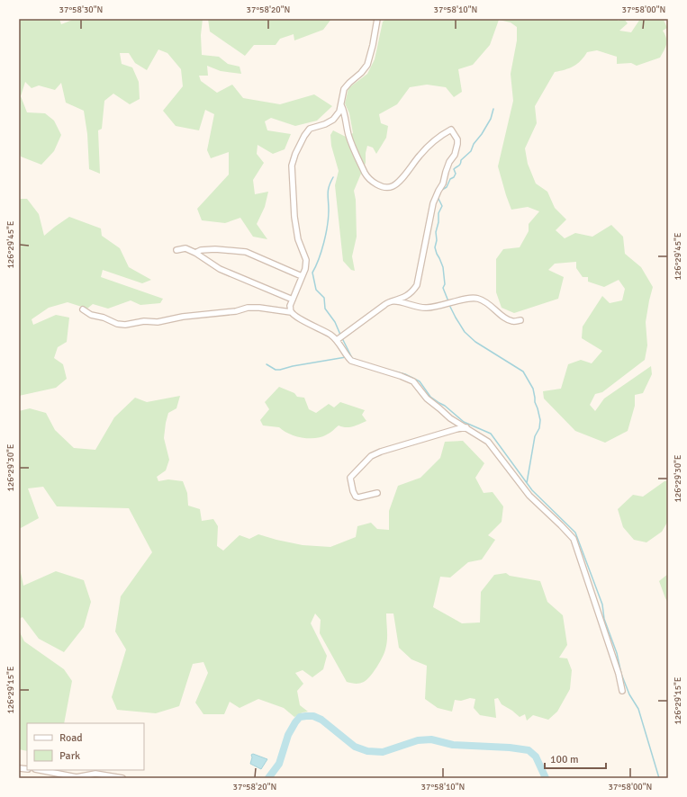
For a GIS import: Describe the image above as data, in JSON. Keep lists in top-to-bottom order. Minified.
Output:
{"legend":["Road","Park"],"scale_bar":"100 m","coordinates":["37°58'30\"N","37°58'20\"N","37°58'10\"N","37°58'00\"N","126°29'45\"E","126°29'30\"E","126°29'15\"E"]}
